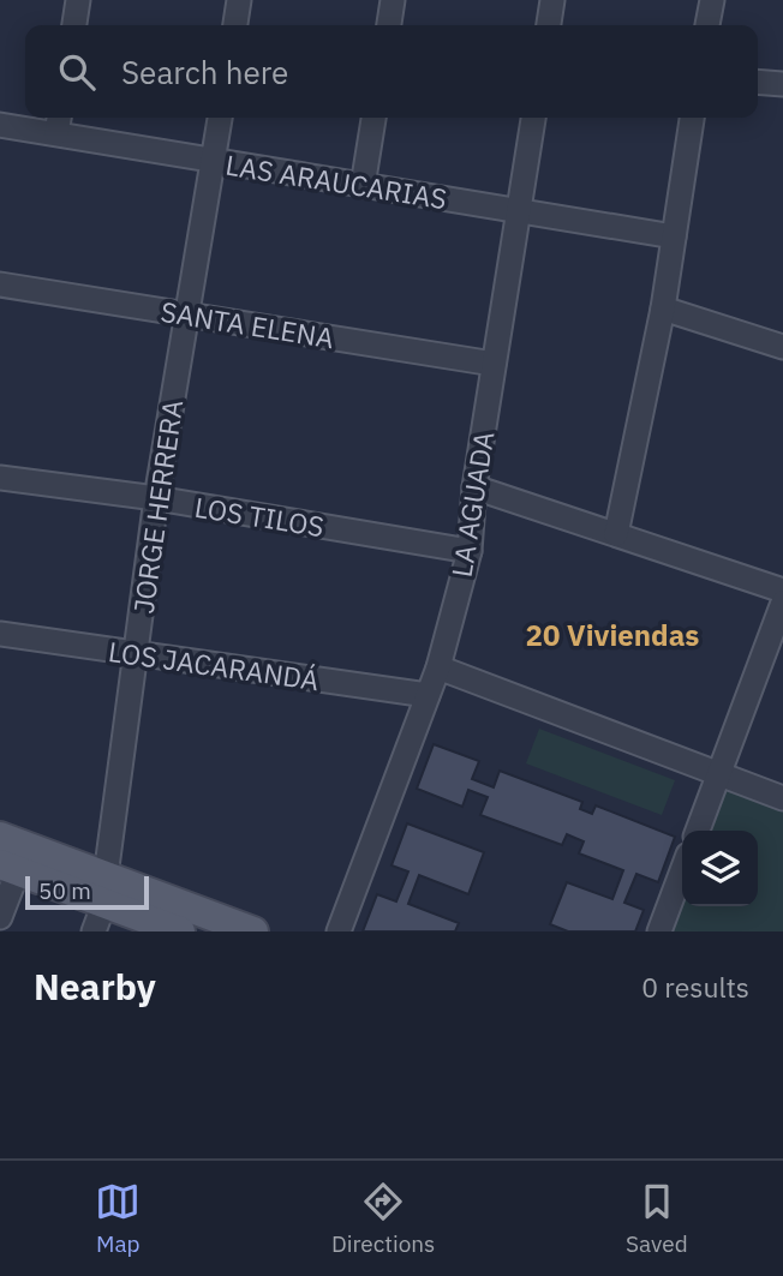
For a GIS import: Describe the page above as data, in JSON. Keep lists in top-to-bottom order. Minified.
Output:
{"streets":{"street":["LAS ARAUCARIAS","SANTA ELENA","LA AGUADA","JORGE HERRERA","LOS TILOS","LOS JACARANDÁ"]},"crossings":[["LAS ARAUCARIAS","LA AGUADA"],["LAS ARAUCARIAS","JORGE HERRERA"],["SANTA ELENA","LA AGUADA"],["SANTA ELENA","JORGE HERRERA"],["LA AGUADA","LOS TILOS"],["LA AGUADA","LOS JACARANDÁ"],["JORGE HERRERA","LOS TILOS"],["JORGE HERRERA","LOS JACARANDÁ"]],"districts":["20 Viviendas"],"scale_bar":"50 m","page":{"search":"Search here","scale":"50 m","heading":["Nearby","0 results"],"nav":["Map","Directions","Saved"]}}
